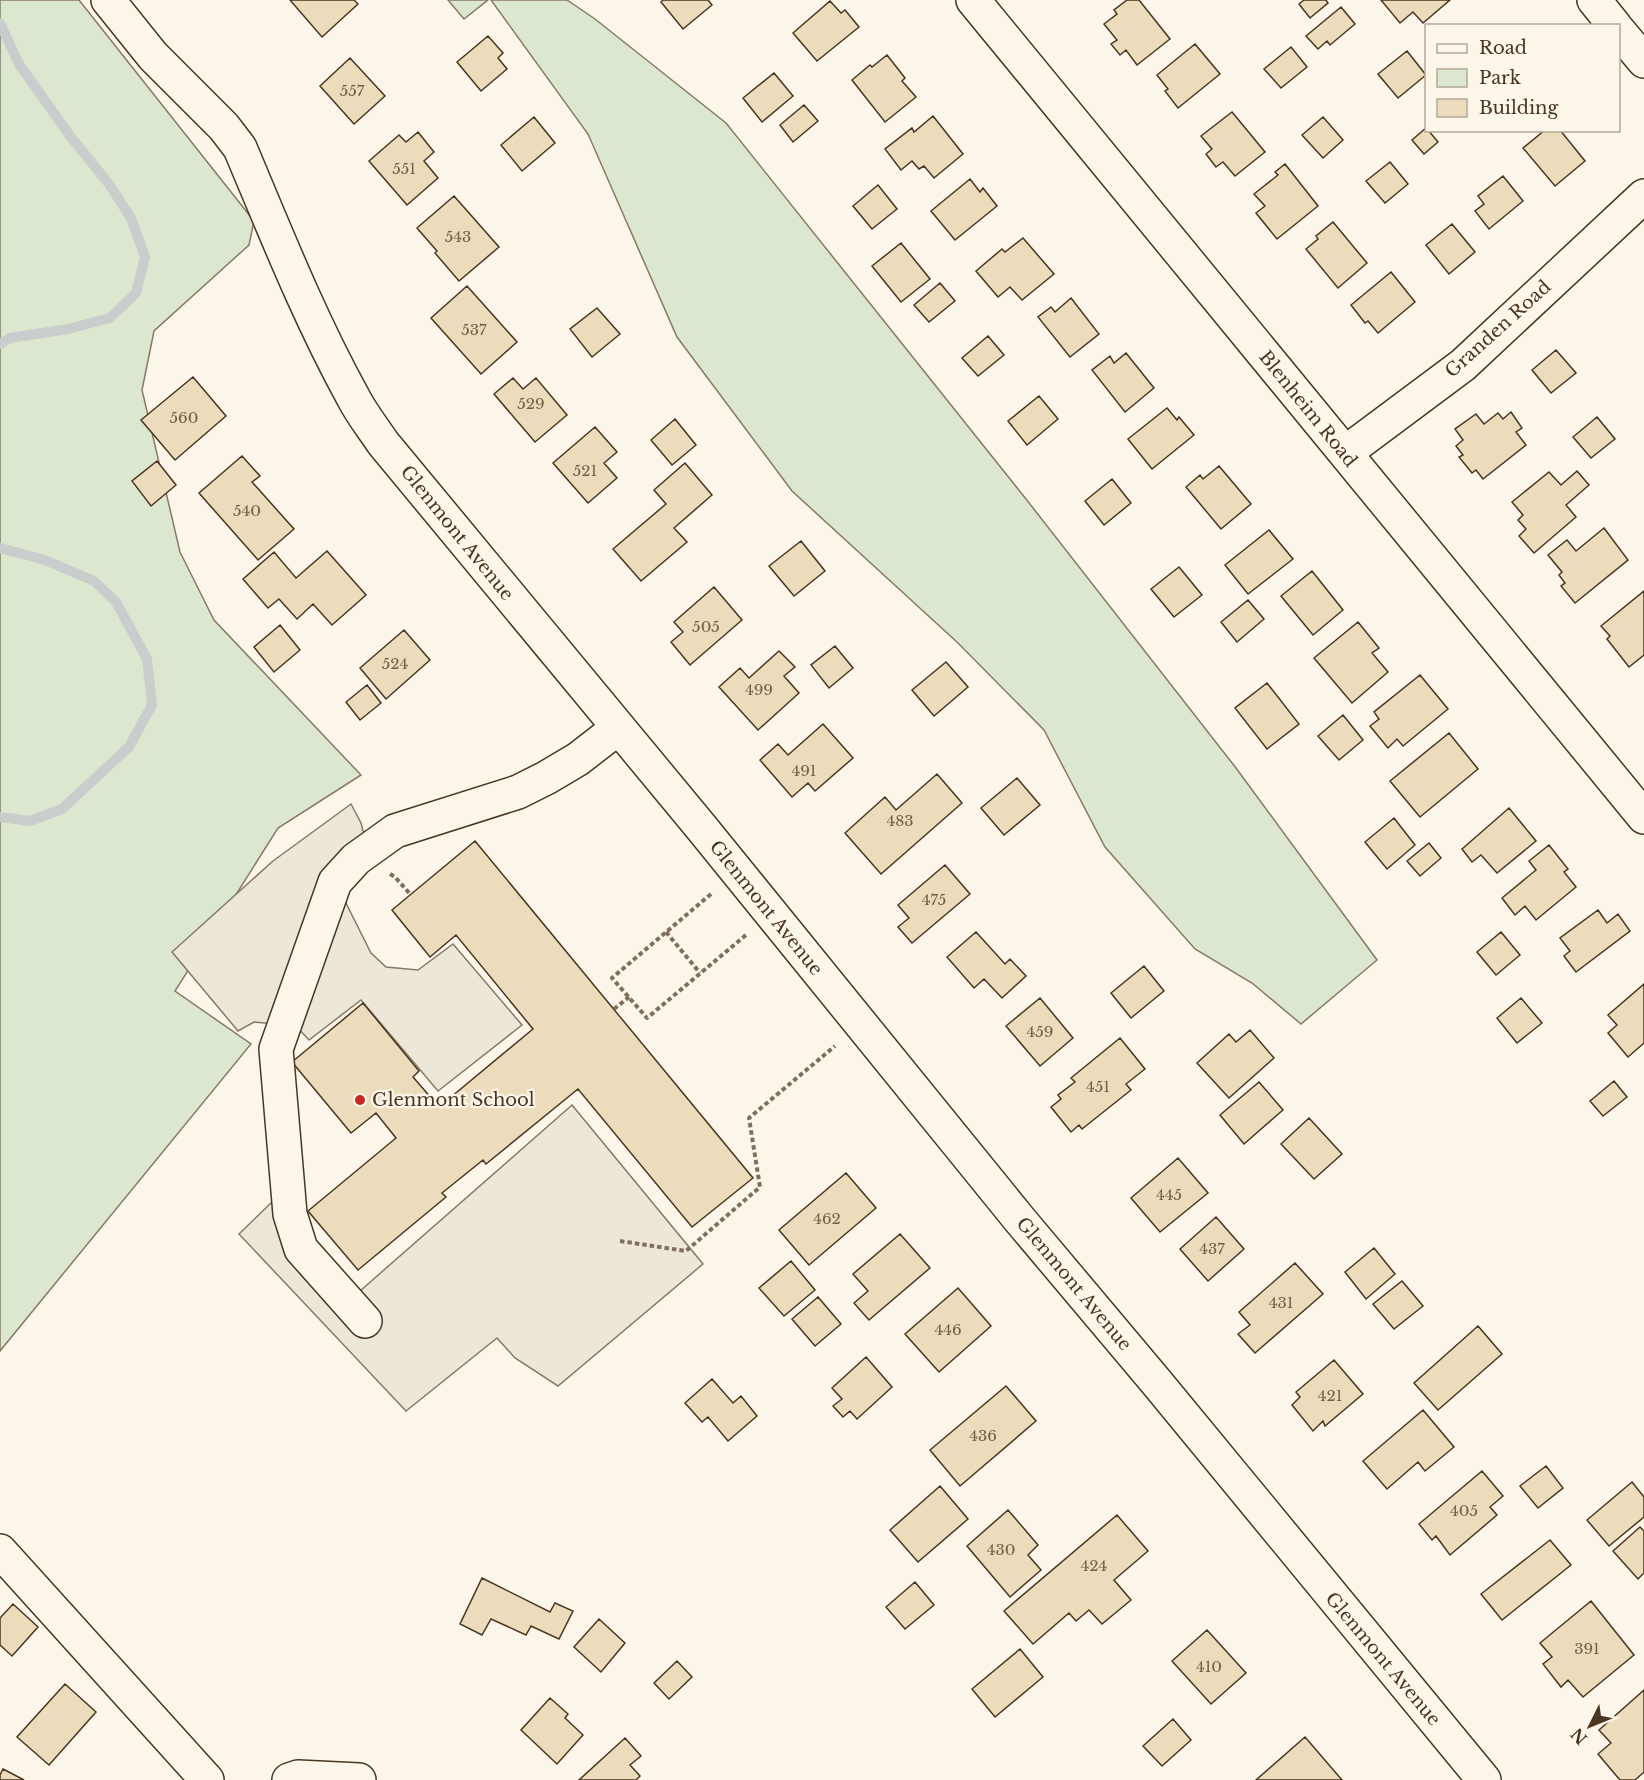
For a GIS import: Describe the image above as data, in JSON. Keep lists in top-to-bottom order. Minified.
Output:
{"streets":{"street":["Granden Road","Blenheim Road","Glenmont Avenue"]},"crossings":[["Granden Road","Blenheim Road"]],"places":["Glenmont School"],"house_numbers":["557","551","543","537","529","560","521","540","505","524","499","491","483","475","459","451","445","462","437","431","446","421","436","405","430","424","391","410"],"legend":["Road","Park","Building"],"north":"bottom left"}
